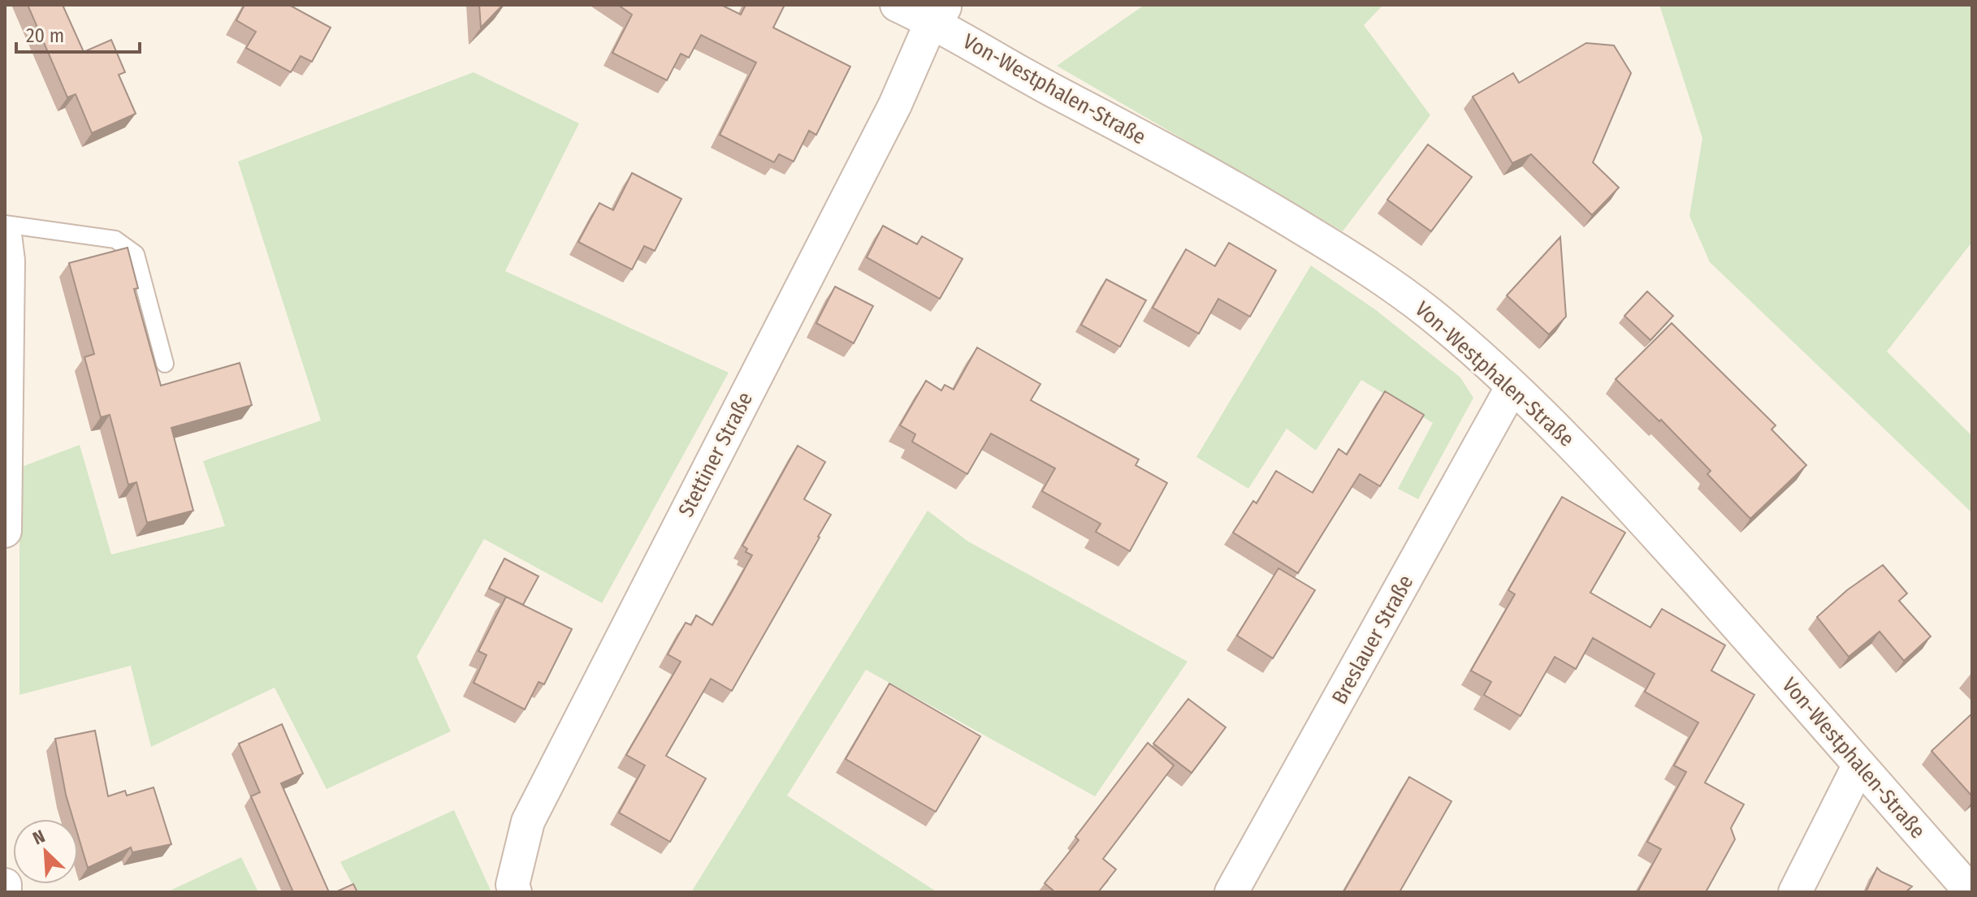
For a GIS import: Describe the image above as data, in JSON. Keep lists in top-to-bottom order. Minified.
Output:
{"streets":{"street":["Von-Westphalen-Straße","Stettiner Straße","Breslauer Straße"]},"crossings":[["Von-Westphalen-Straße","Stettiner Straße"],["Von-Westphalen-Straße","Breslauer Straße"]],"scale_bar":"20 m","north":"top left"}
